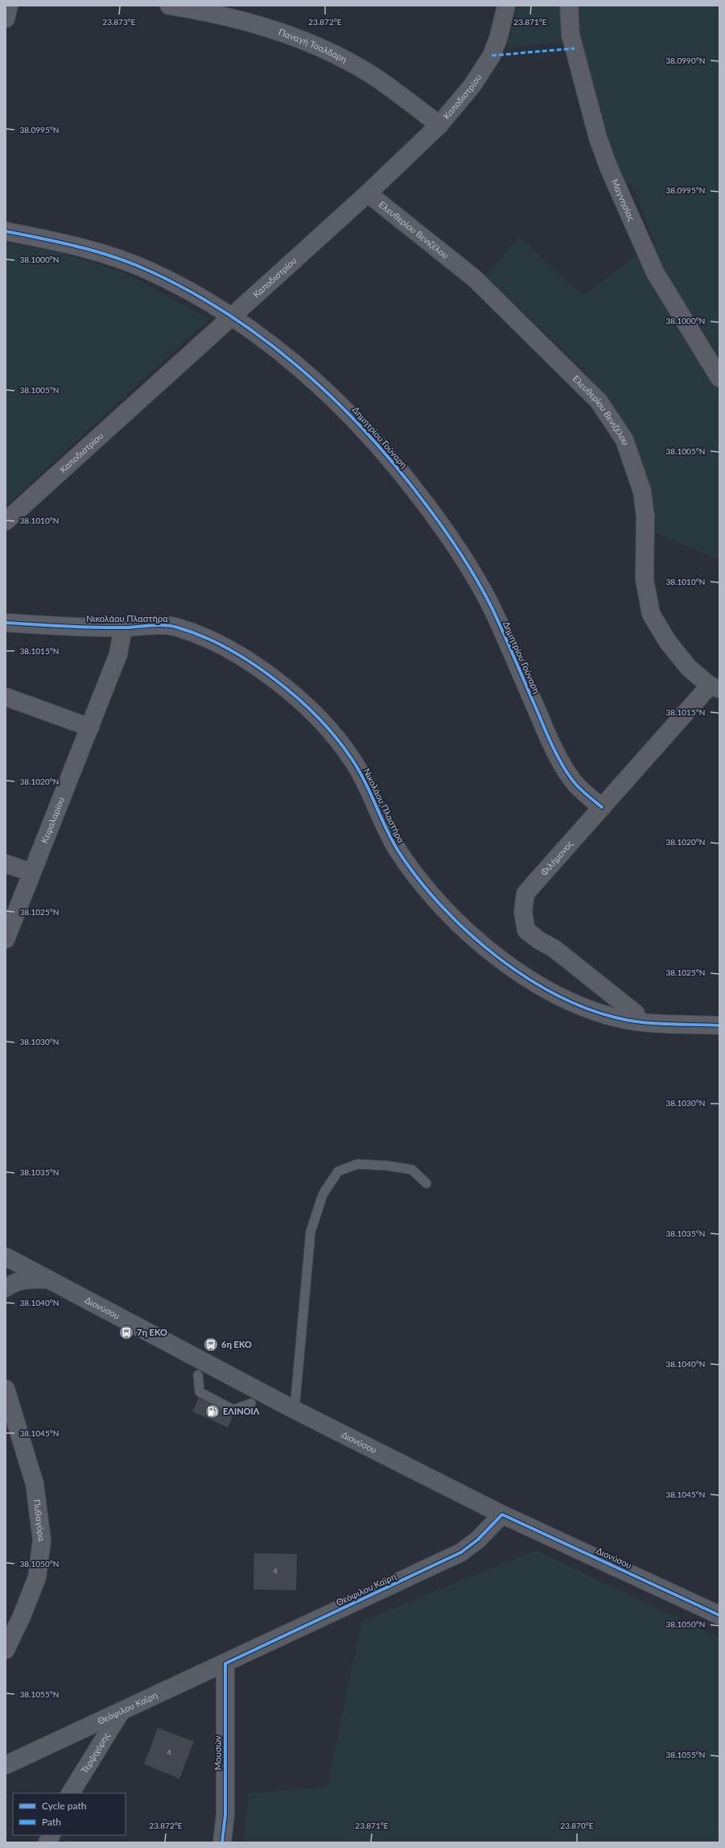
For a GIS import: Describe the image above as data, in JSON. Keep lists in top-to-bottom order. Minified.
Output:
{"streets":{"main road":["Διονύσου","Θεόφιλου Καϊρη"],"street":["Παναγή Τσαλδάρη","Καποδιστρίου","Μαγνησίας","Ελευθερίου Βενιζέλου","Δημητρίου Γούναρη","Νικολάου Πλαστήρα","Κεφαλαρίου","Φιλήμονος","Πυθαγόρα","Τερψιχόρης","Μουσών"]},"crossings":[["Παναγή Τσαλδάρη","Καποδιστρίου"],["Καποδιστρίου","Ελευθερίου Βενιζέλου"],["Καποδιστρίου","Δημητρίου Γούναρη"],["Ελευθερίου Βενιζέλου","Φιλήμονος"],["Δημητρίου Γούναρη","Φιλήμονος"],["Νικολάου Πλαστήρα","Κεφαλαρίου"],["Νικολάου Πλαστήρα","Φιλήμονος"],["Διονύσου","Θεόφιλου Καϊρη"],["Θεόφιλου Καϊρη","Τερψιχόρης"],["Θεόφιλου Καϊρη","Μουσών"]],"places":{"bus stop":["7η ΕΚΟ","6η ΕΚΟ"],"fuel station":["ΕΛΙΝΟΙΛ"]},"house_numbers":["4","4"],"legend":["Cycle path","Path"],"coordinates":["23.873°E","23.872°E","23.871°E","38.0990°N","38.0995°N","38.1000°N","38.1005°N","38.1010°N","38.1015°N","38.1020°N","38.1025°N","38.1030°N","38.1035°N","38.1040°N","38.1045°N","38.1050°N","38.1055°N","23.870°E"]}
